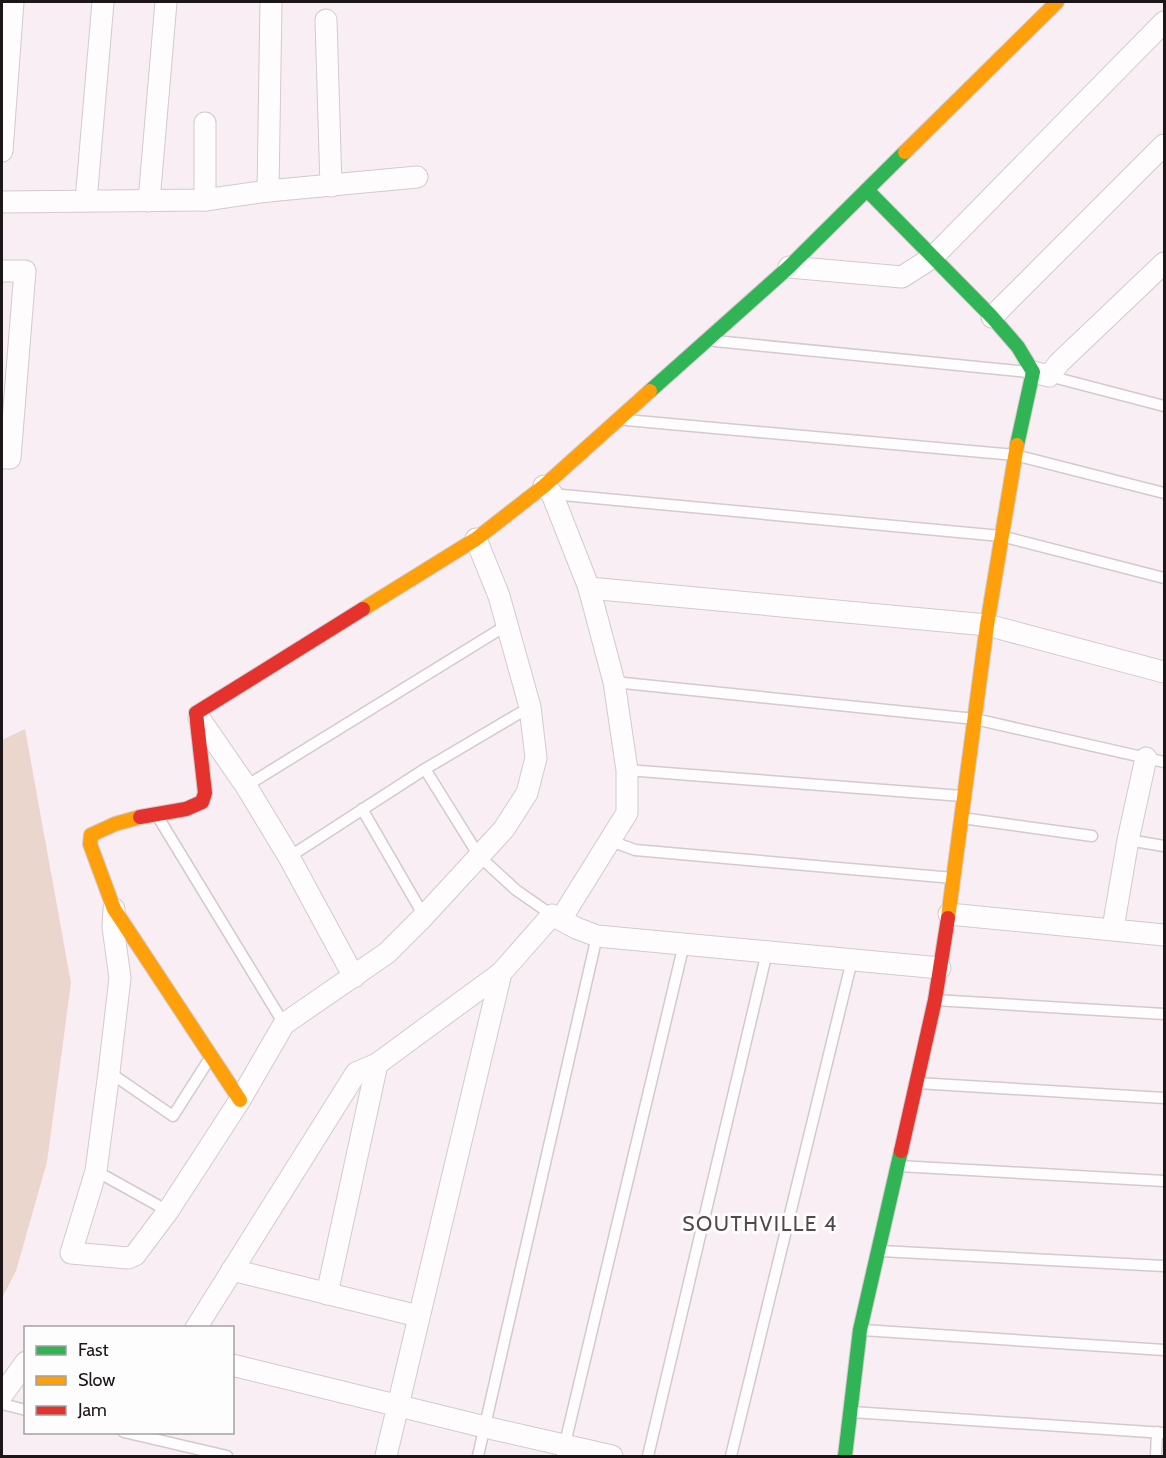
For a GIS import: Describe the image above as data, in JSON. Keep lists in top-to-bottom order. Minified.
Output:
{"districts":["SOUTHVILLE 4"],"legend":["Fast","Slow","Jam"]}
